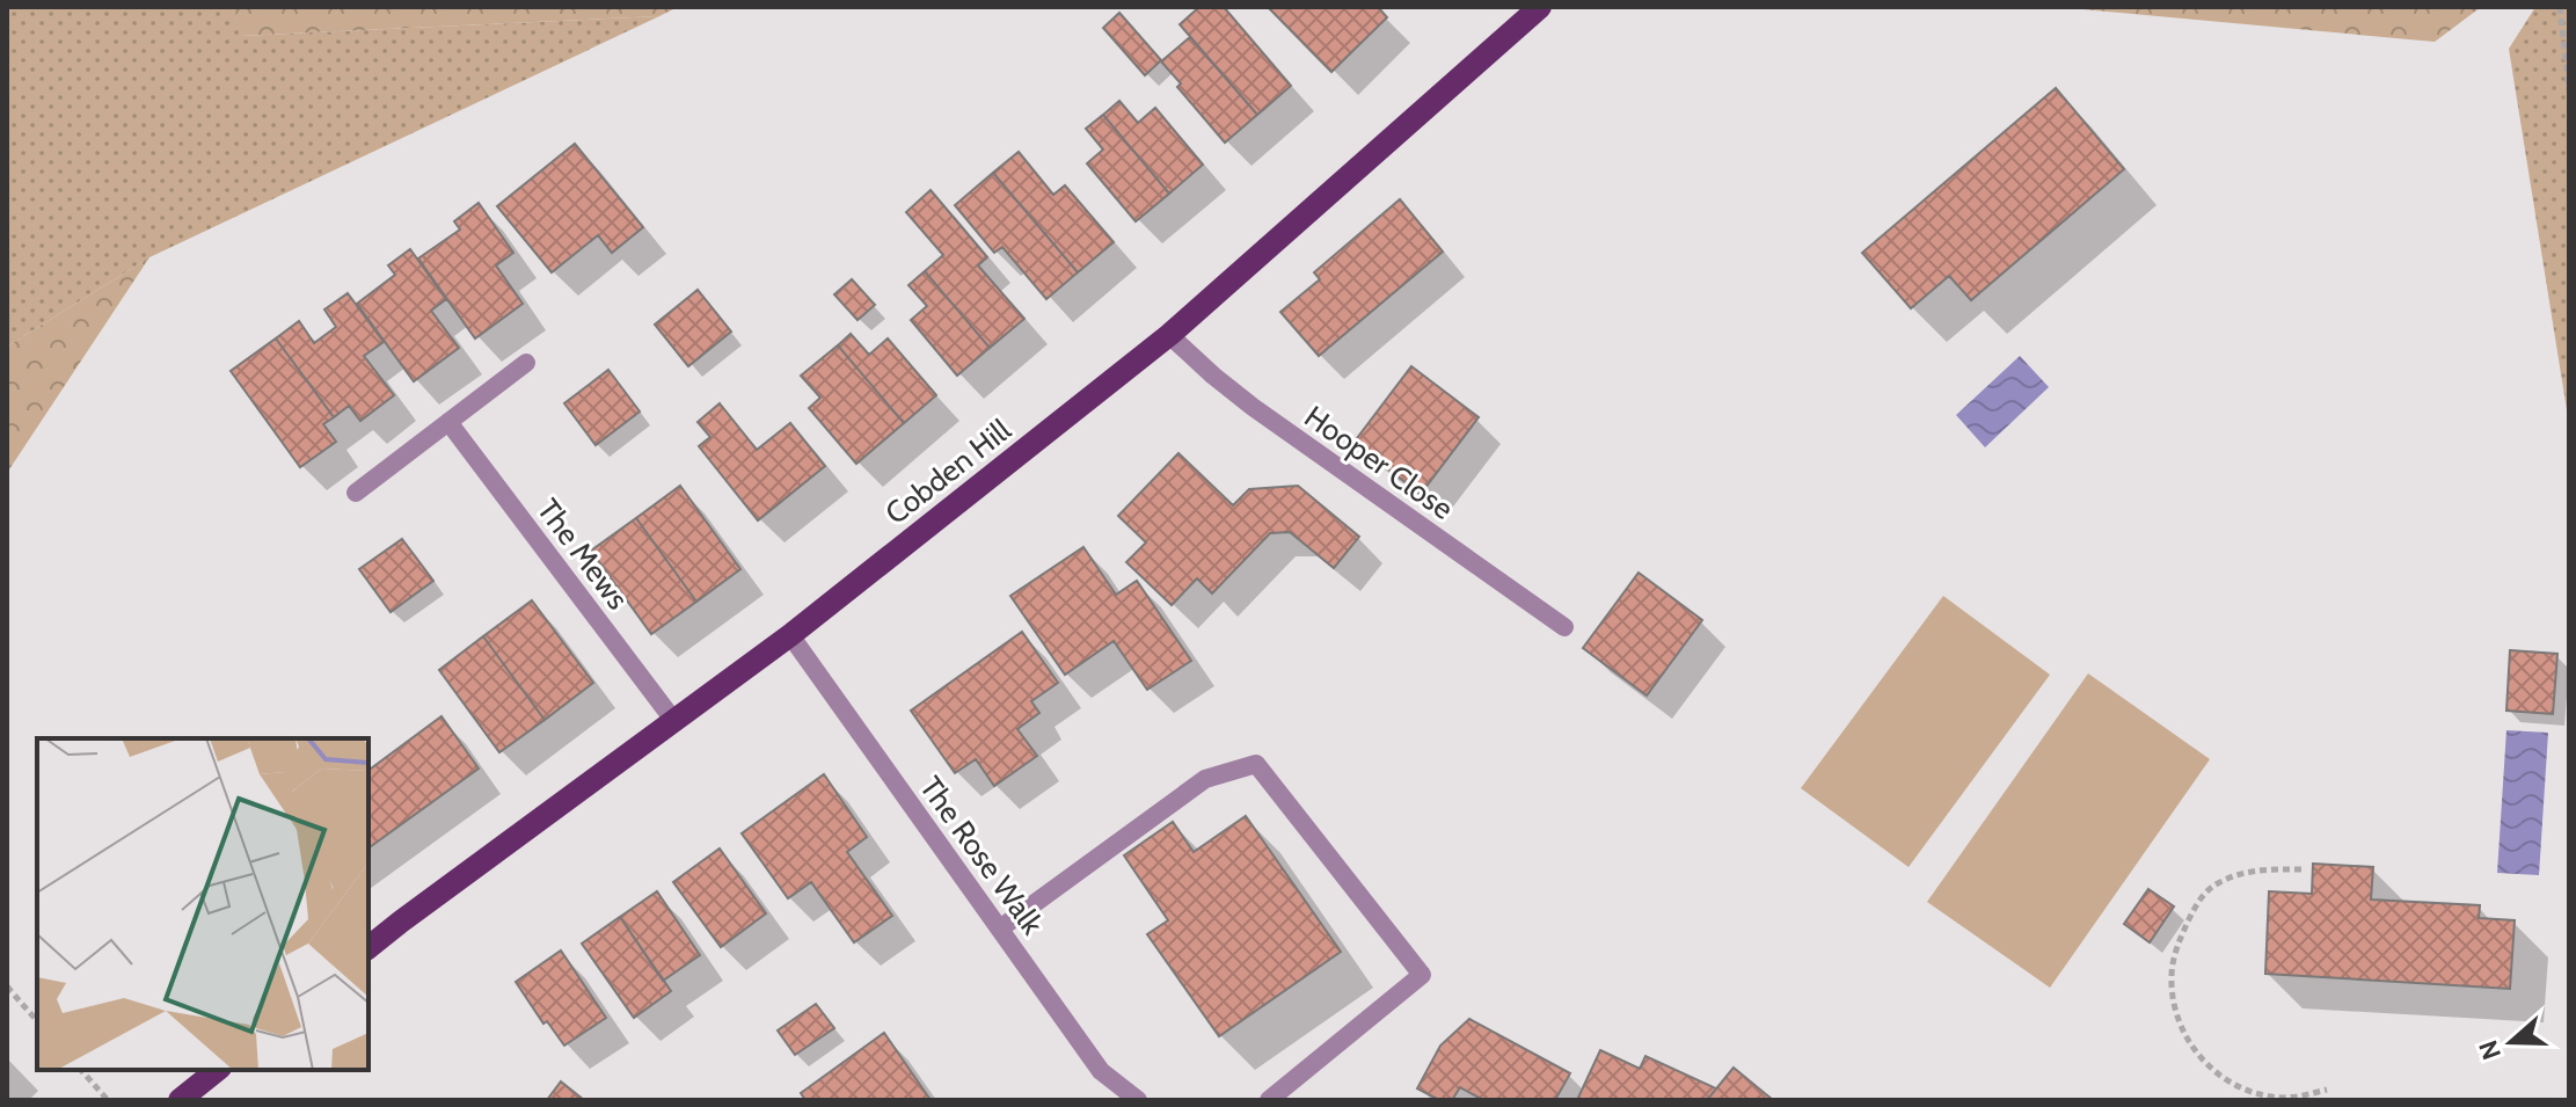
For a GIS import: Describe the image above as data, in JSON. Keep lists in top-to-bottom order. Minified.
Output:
{"streets":{"main road":["Cobden Hill"],"street":["Hooper Close","The Mews","The Rose Walk"]},"crossings":[["Hooper Close","Cobden Hill"],["Cobden Hill","The Mews"],["Cobden Hill","The Rose Walk"]],"north":"left"}
